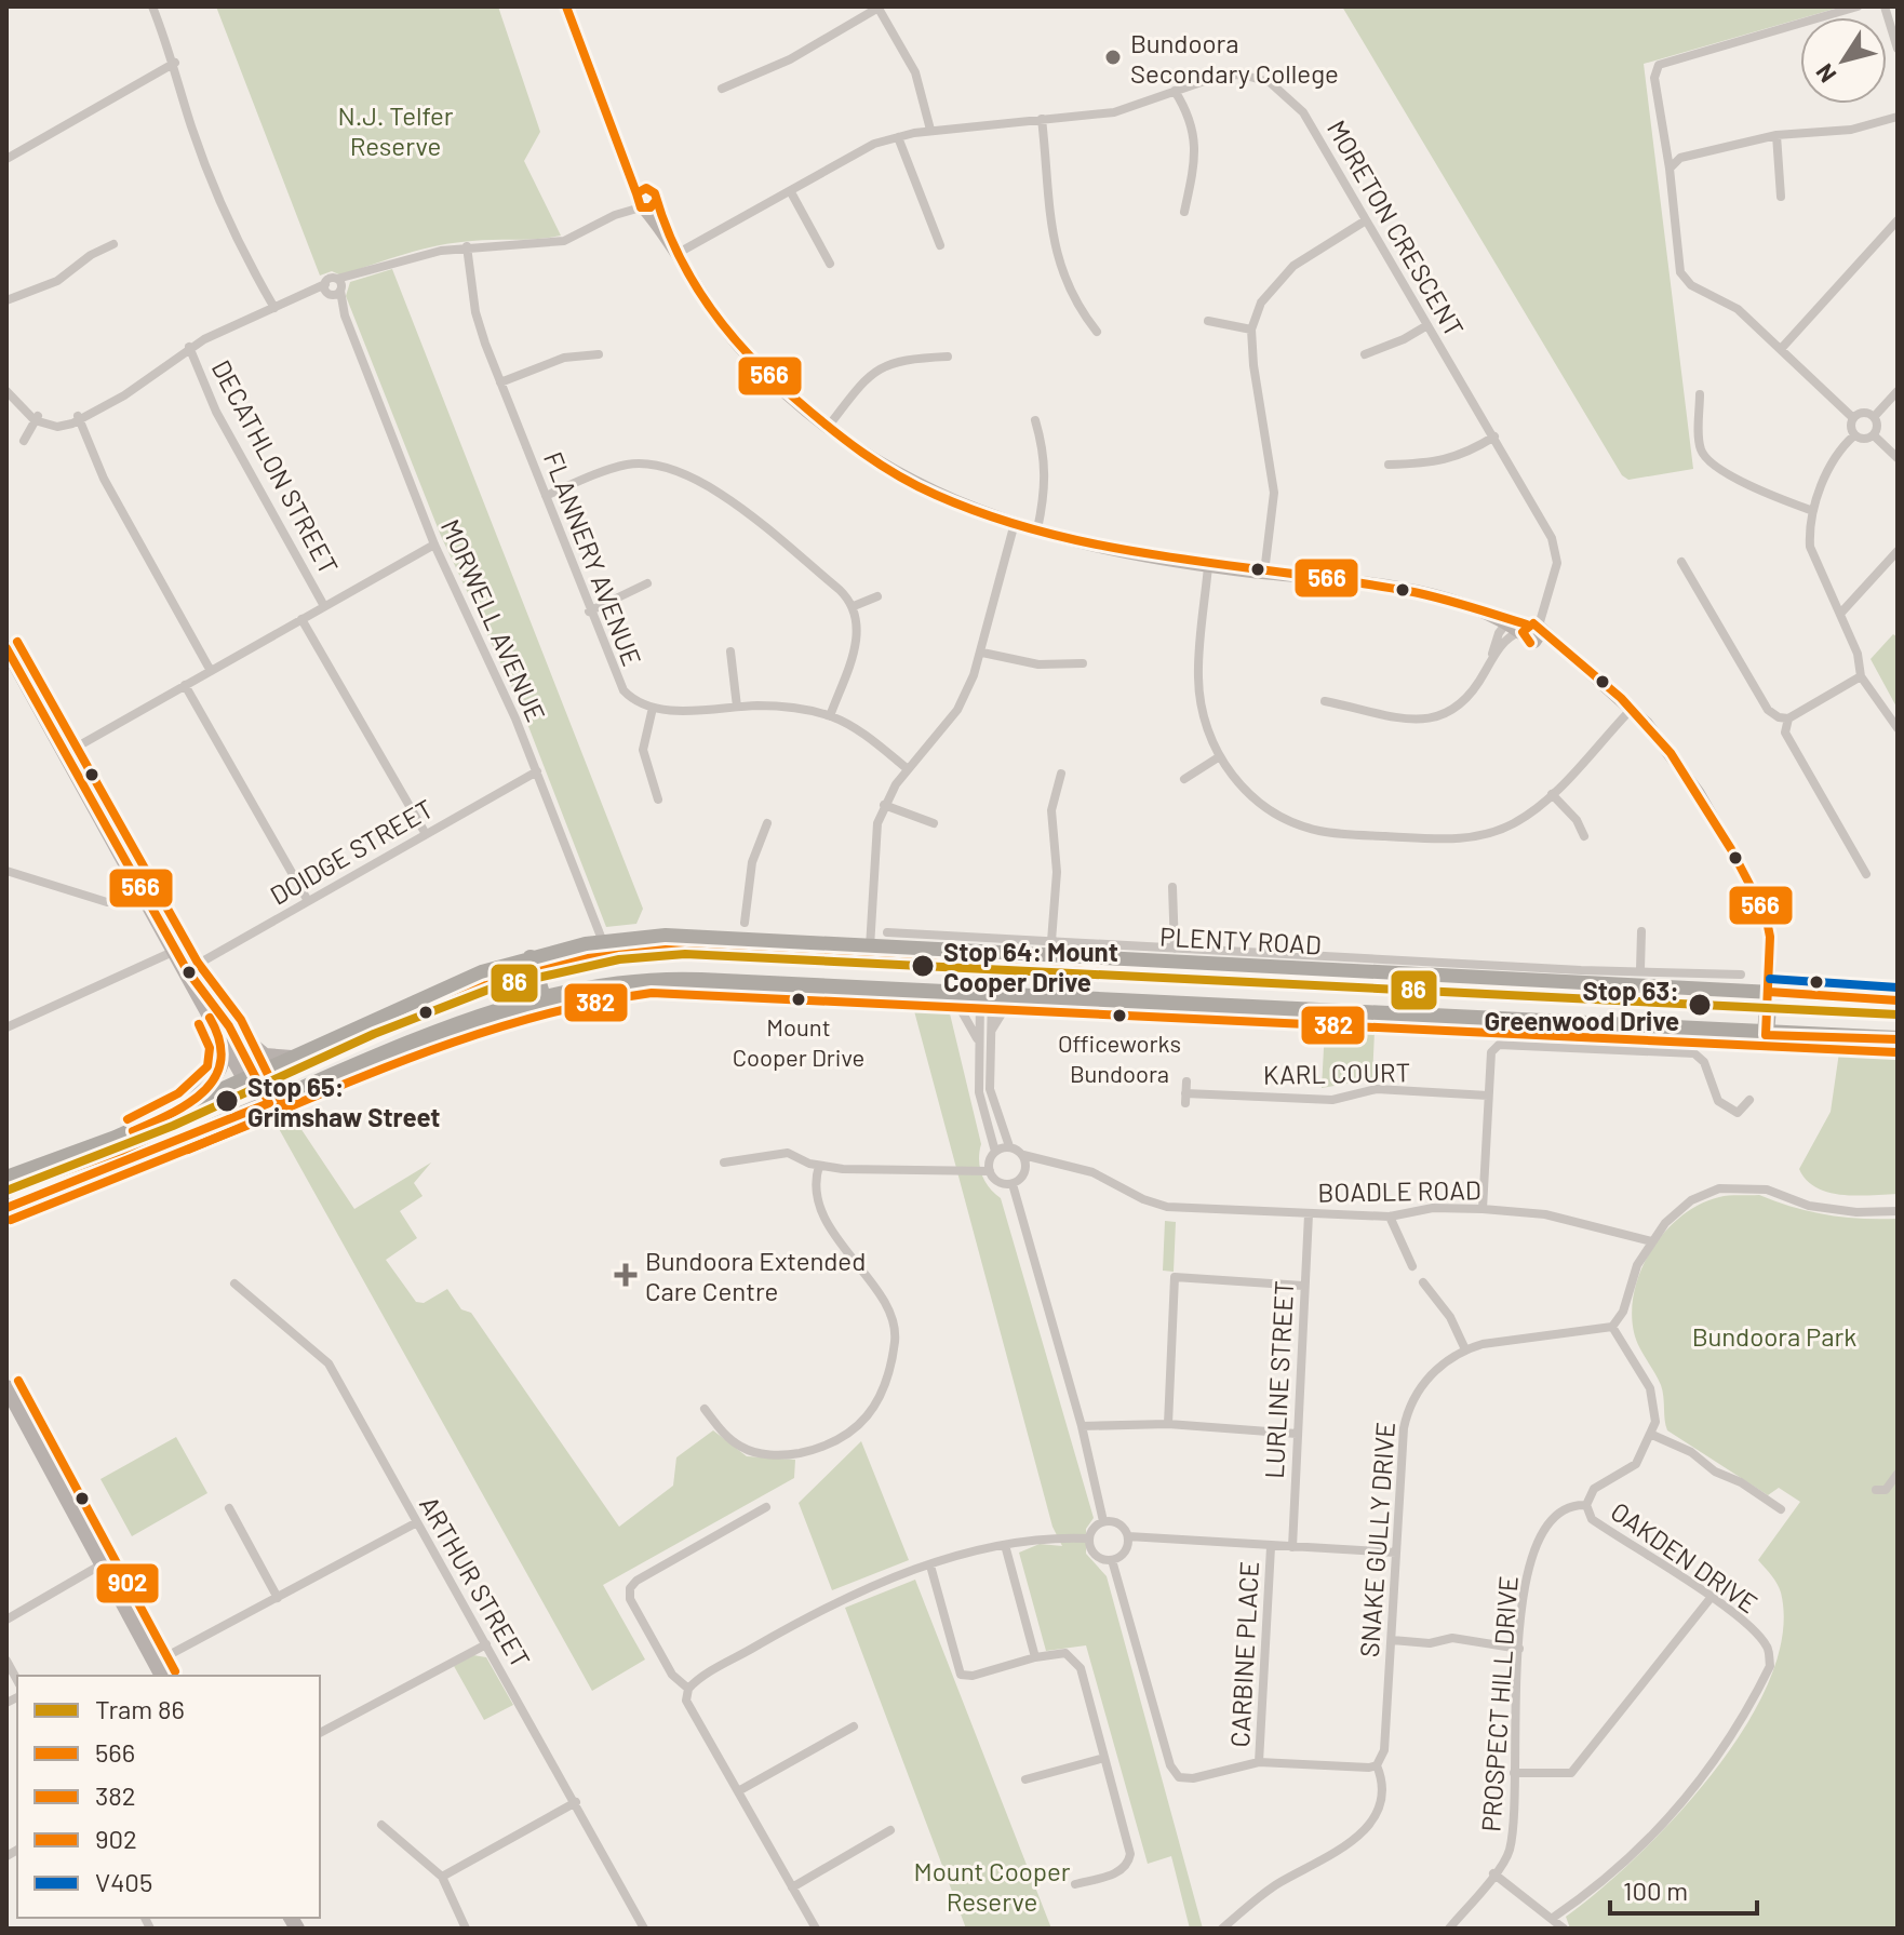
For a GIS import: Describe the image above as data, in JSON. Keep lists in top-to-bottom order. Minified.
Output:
{"streets":{"highway":["PLENTY ROAD"],"street":["MORETON CRESCENT","DECATHLON STREET","FLANNERY AVENUE","MORWELL AVENUE","DOIDGE STREET","KARL COURT","BOADLE ROAD","LURLINE STREET","SNAKE GULLY DRIVE","OAKDEN DRIVE","ARTHUR STREET","CARBINE PLACE","PROSPECT HILL DRIVE"]},"crossings":[["MORWELL AVENUE","DOIDGE STREET"],["MORWELL AVENUE","PLENTY ROAD"],["BOADLE ROAD","LURLINE STREET"],["OAKDEN DRIVE","PROSPECT HILL DRIVE"]],"parks":["N.J. Telfer Reserve","Bundoora Park","Mount Cooper Reserve"],"places":{"other":["Bundoora Secondary College","Stop 64: Mount Cooper Drive","Mount Cooper Drive","Stop 63: Greenwood Drive","Officeworks Bundoora","Stop 65: Grimshaw Street"],"health":["Bundoora Extended Care Centre"]},"lines":["transit line 566","transit line 902","transit line 382","tram line 86","transit line V405"],"legend":["Tram 86","566","382","902","V405"],"scale_bar":"100 m","north":"bottom left"}
